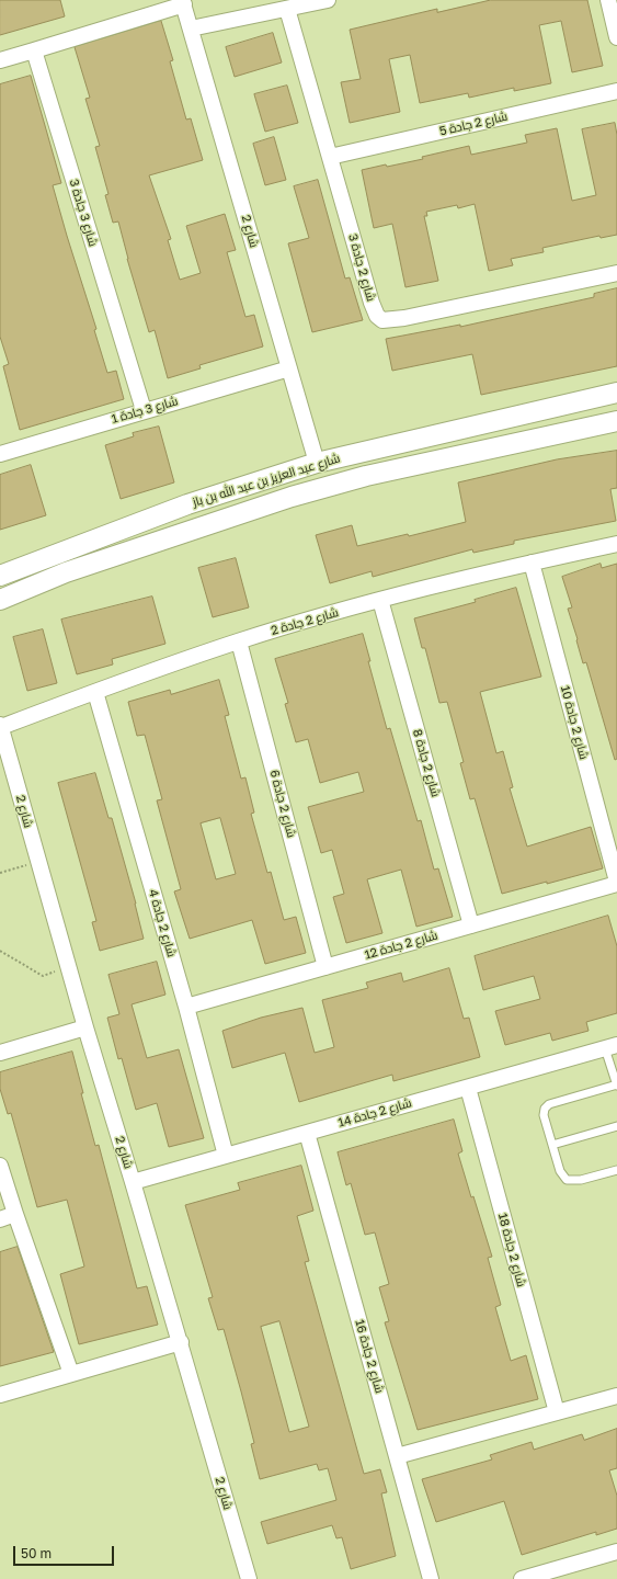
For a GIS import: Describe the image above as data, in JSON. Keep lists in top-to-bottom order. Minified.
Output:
{"streets":{"street":["شارع 2 جادة 5","شارع 3 جادة 3","شارع 2","شارع 2 جادة 3","شارع 3 جادة 1","شارع عبد العزيز بن عبد الله بن باز","شارع 2 جادة 2","شارع 2 جادة 10","شارع 2 جادة 8","شارع 2 جادة 6","شارع 2 جادة 4","شارع 2 جادة 12","شارع 2 جادة 14","شارع 2 جادة 18","شارع 2 جادة 16"]},"crossings":[["شارع 2 جادة 5","شارع 2 جادة 3"],["شارع 3 جادة 3","شارع 3 جادة 1"],["شارع 2","شارع 3 جادة 1"],["شارع 2","شارع عبد العزيز بن عبد الله بن باز"],["شارع 2","شارع 2 جادة 2"],["شارع 2","شارع 2 جادة 14"],["شارع 2 جادة 2","شارع 2 جادة 10"],["شارع 2 جادة 2","شارع 2 جادة 8"],["شارع 2 جادة 2","شارع 2 جادة 6"],["شارع 2 جادة 2","شارع 2 جادة 4"],["شارع 2 جادة 10","شارع 2 جادة 12"],["شارع 2 جادة 8","شارع 2 جادة 12"],["شارع 2 جادة 6","شارع 2 جادة 12"],["شارع 2 جادة 4","شارع 2 جادة 12"],["شارع 2 جادة 4","شارع 2 جادة 14"],["شارع 2 جادة 14","شارع 2 جادة 18"],["شارع 2 جادة 14","شارع 2 جادة 16"]],"scale_bar":"50 m"}
